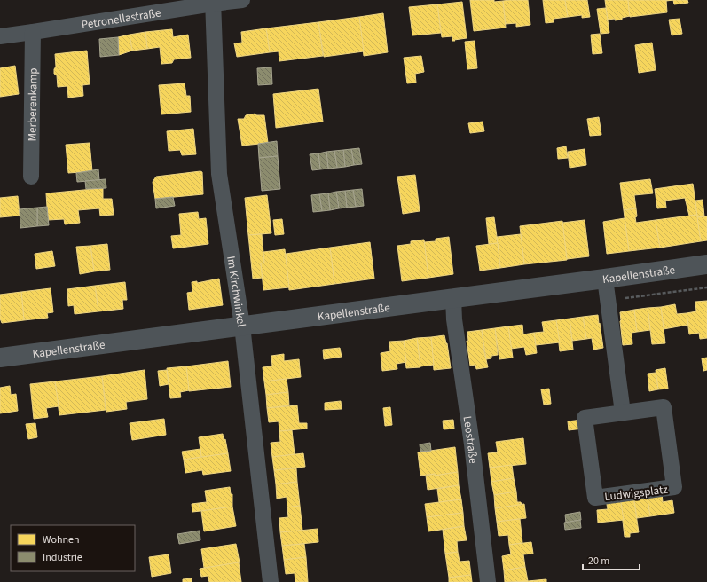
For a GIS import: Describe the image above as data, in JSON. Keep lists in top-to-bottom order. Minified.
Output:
{"streets":{"street":["Petronellastraße","Merberenkamp","Kapellenstraße","Im Kirchwinkel","Leostraße","Ludwigsplatz"]},"crossings":[["Petronellastraße","Merberenkamp"],["Petronellastraße","Im Kirchwinkel"],["Kapellenstraße","Im Kirchwinkel"],["Kapellenstraße","Leostraße"]],"legend":["Wohnen","Industrie"],"scale_bar":"20 m"}
